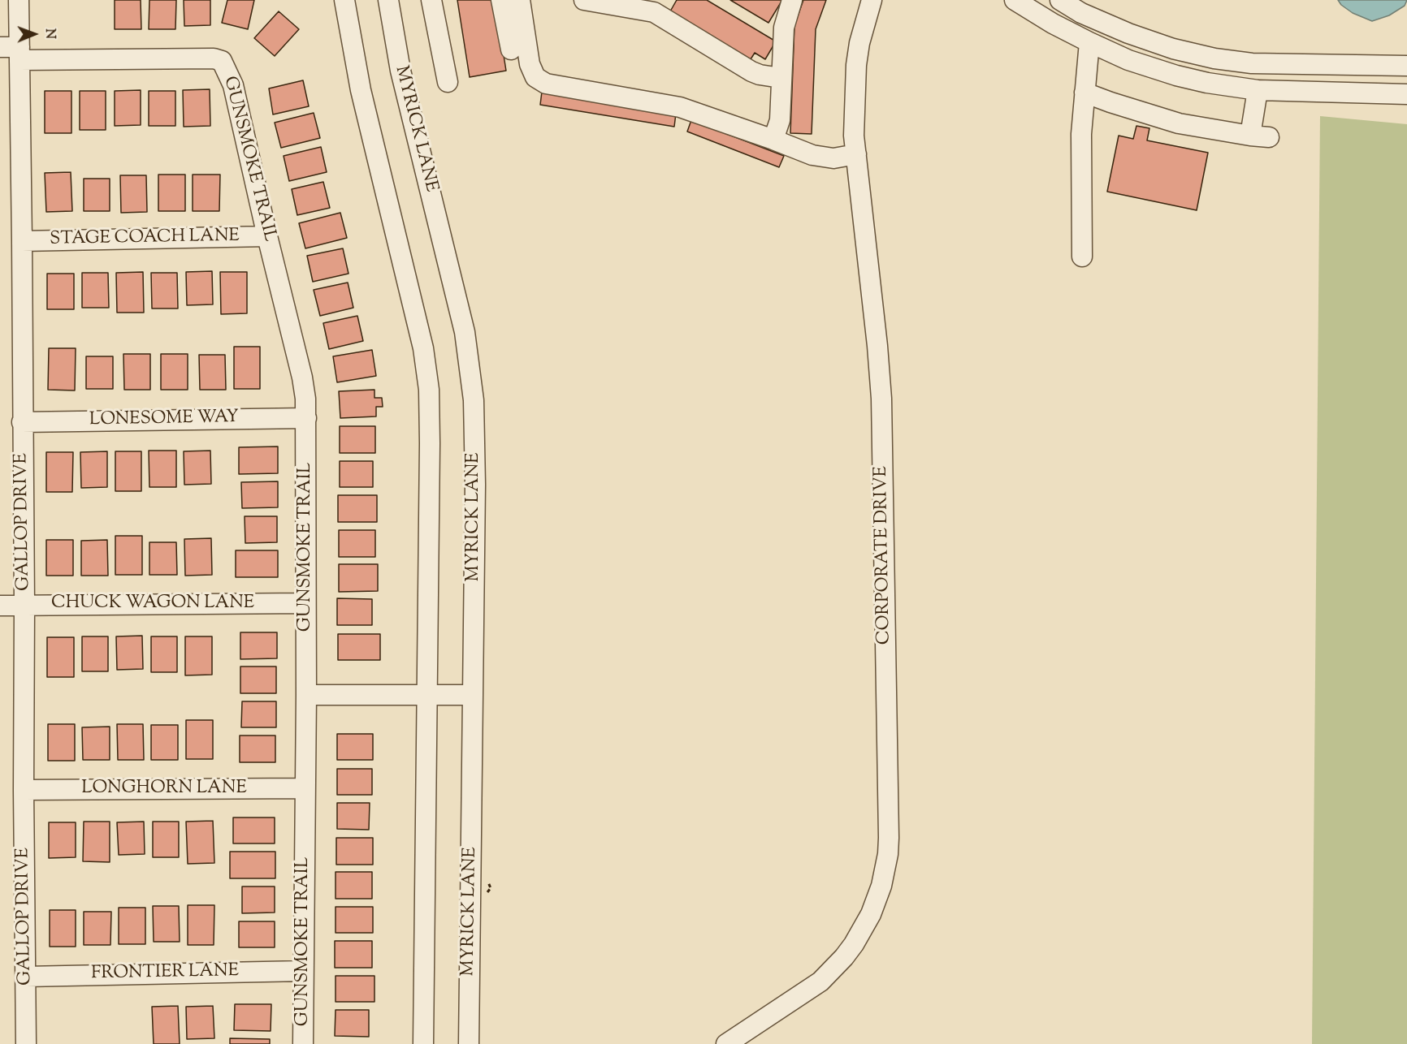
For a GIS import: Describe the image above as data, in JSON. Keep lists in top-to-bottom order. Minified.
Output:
{"streets":{"street":["MYRICK LANE","GUNSMOKE TRAIL","STAGE COACH LANE","LONESOME WAY","GALLOP DRIVE","CORPORATE DRIVE","CHUCK WAGON LANE","LONGHORN LANE","FRONTIER LANE"]},"crossings":[["GUNSMOKE TRAIL","STAGE COACH LANE"],["GUNSMOKE TRAIL","LONESOME WAY"],["GUNSMOKE TRAIL","GALLOP DRIVE"],["GUNSMOKE TRAIL","CHUCK WAGON LANE"],["GUNSMOKE TRAIL","LONGHORN LANE"],["GUNSMOKE TRAIL","FRONTIER LANE"],["STAGE COACH LANE","GALLOP DRIVE"],["LONESOME WAY","GALLOP DRIVE"],["GALLOP DRIVE","CHUCK WAGON LANE"],["GALLOP DRIVE","LONGHORN LANE"],["GALLOP DRIVE","FRONTIER LANE"]],"north":"right"}
